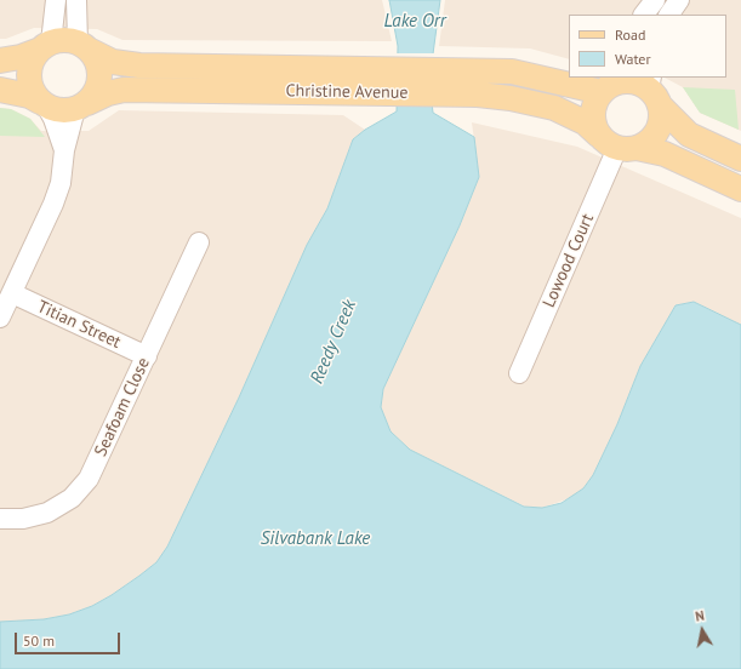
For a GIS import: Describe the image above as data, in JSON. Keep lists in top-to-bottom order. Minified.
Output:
{"streets":{"main road":["Christine Avenue"],"street":["Lowood Court","Titian Street","Seafoam Close"]},"crossings":[["Christine Avenue","Lowood Court"],["Titian Street","Seafoam Close"]],"water":["Lake Orr","Reedy Creek","Silvabank Lake"],"legend":["Road","Water"],"scale_bar":"50 m","north":"top"}
